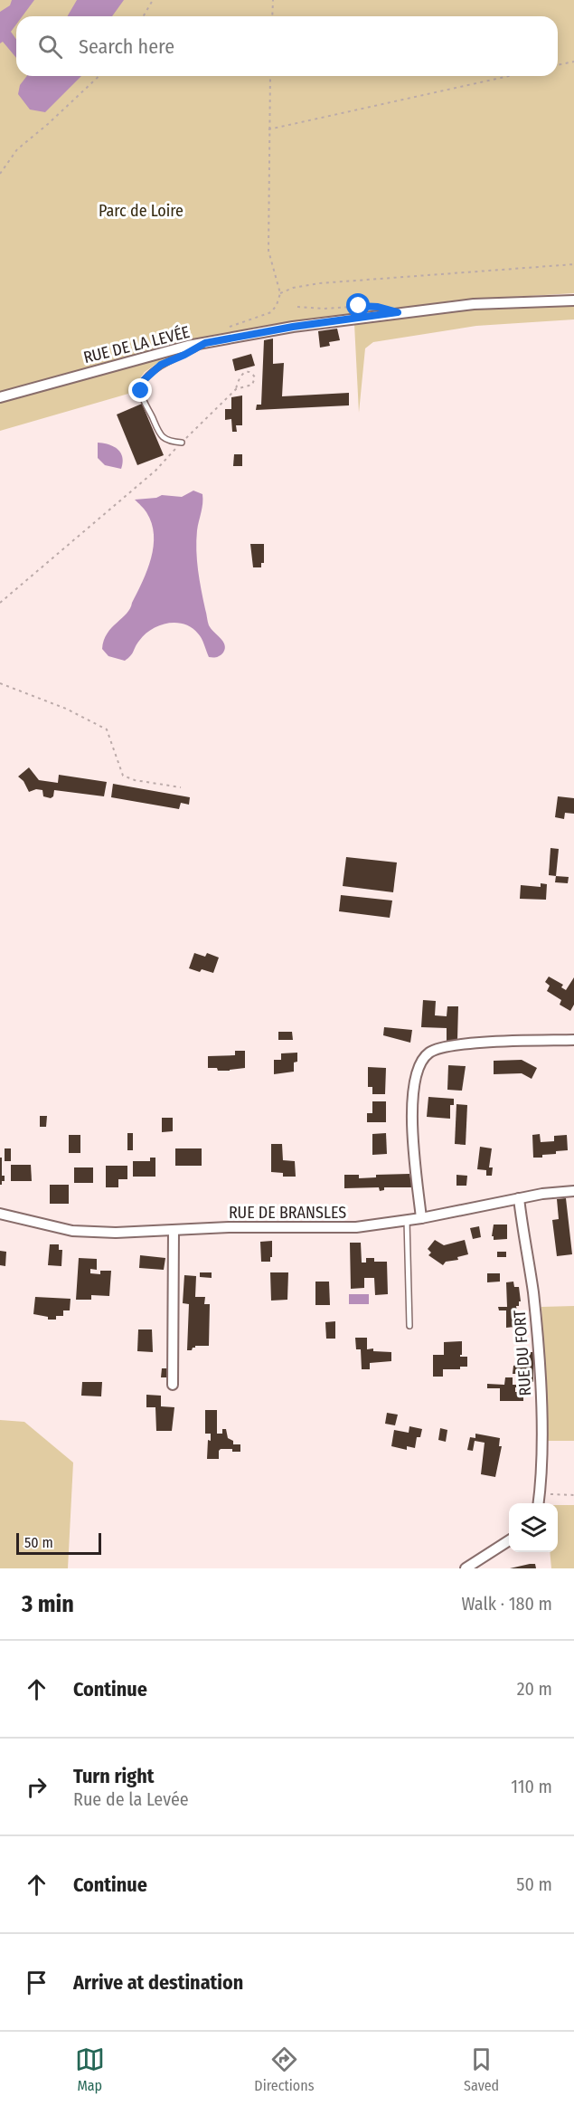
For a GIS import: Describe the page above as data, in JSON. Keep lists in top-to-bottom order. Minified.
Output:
{"streets":{"street":["RUE DE LA LEVÉE","RUE DE BRANSLES","RUE DU FORT"]},"crossings":[["RUE DE BRANSLES","RUE DU FORT"]],"parks":["Parc de Loire"],"scale_bar":"50 m","page":{"search":"Search here","scale":"50 m","heading":["3 min","Walk · 180 m"],"list":[["Continue","20 m"],["Turn right","Rue de la Levée","110 m"],["Continue","50 m"],"Arrive at destination"],"nav":["Map","Directions","Saved"]}}
